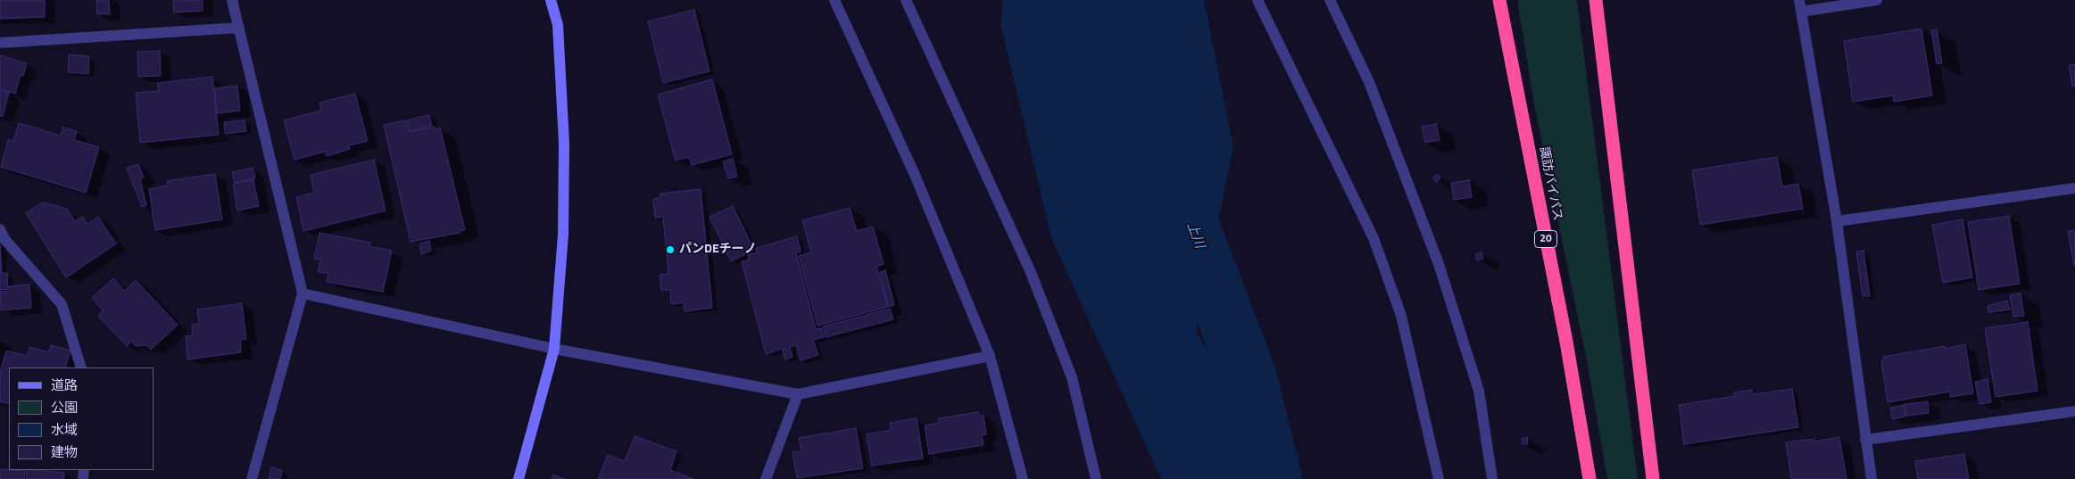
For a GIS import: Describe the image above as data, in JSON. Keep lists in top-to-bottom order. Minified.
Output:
{"streets":{"highway":["諏訪バイパス","20"]},"water":["上川"],"places":["パンDEチーノ"],"legend":["道路","公園","水域","建物"]}
